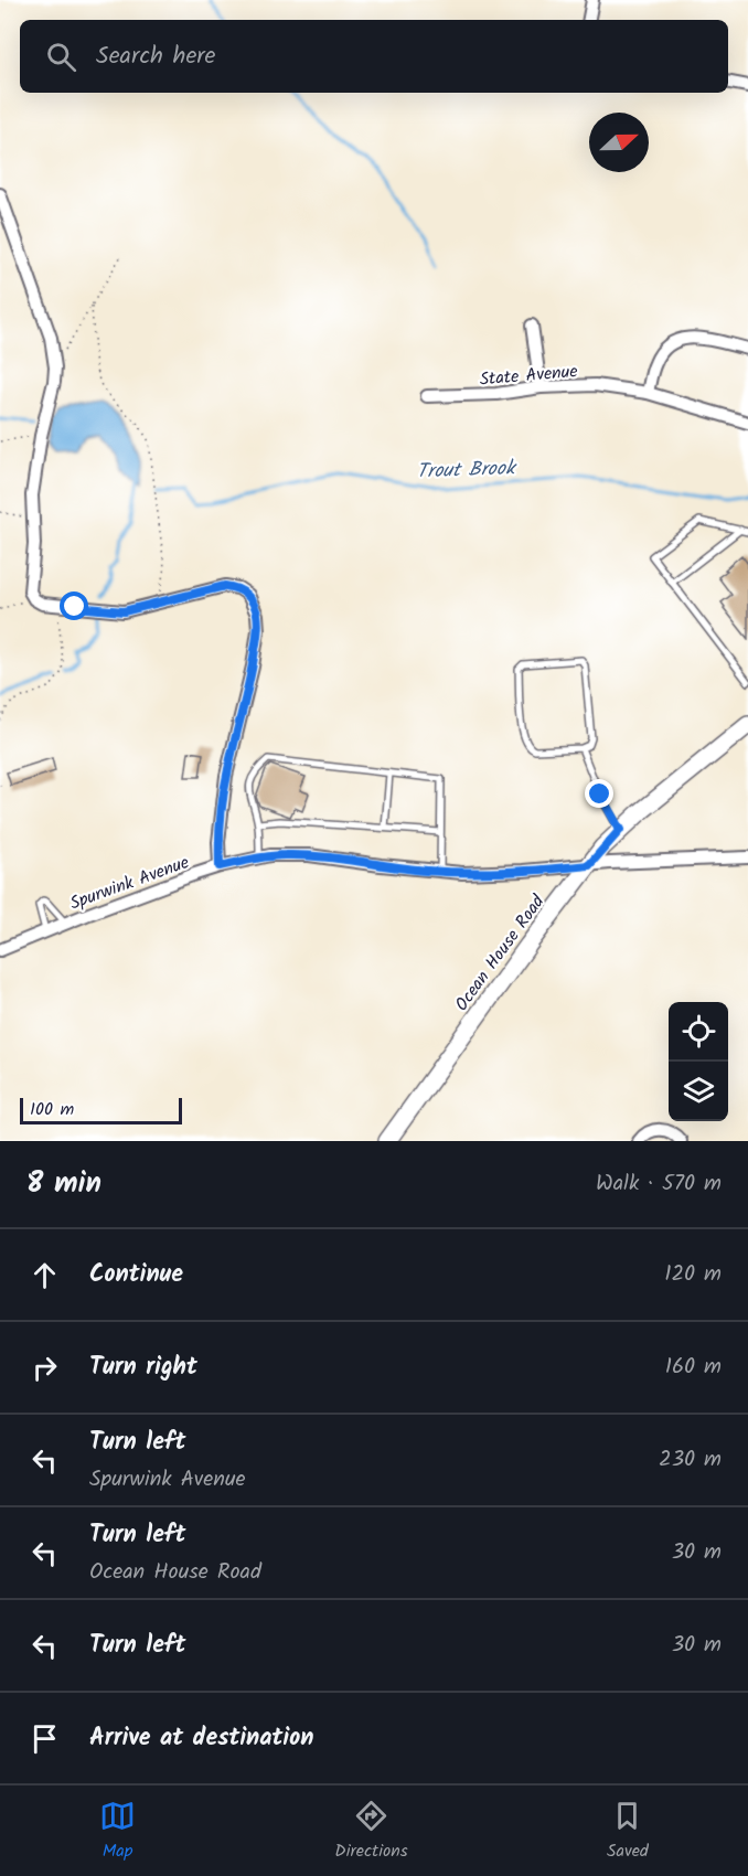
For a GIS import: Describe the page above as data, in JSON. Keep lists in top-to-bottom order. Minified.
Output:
{"streets":{"main road":["Ocean House Road"],"street":["State Avenue","Spurwink Avenue"]},"crossings":[["Spurwink Avenue","Ocean House Road"]],"water":["Trout Brook"],"scale_bar":"100 m","north":"right","page":{"search":"Search here","scale":"100 m","heading":["8 min","Walk · 570 m"],"list":[["Continue","120 m"],["Turn right","160 m"],["Turn left","Spurwink Avenue","230 m"],["Turn left","Ocean House Road","30 m"],["Turn left","30 m"],"Arrive at destination"],"nav":["Map","Directions","Saved"]}}
